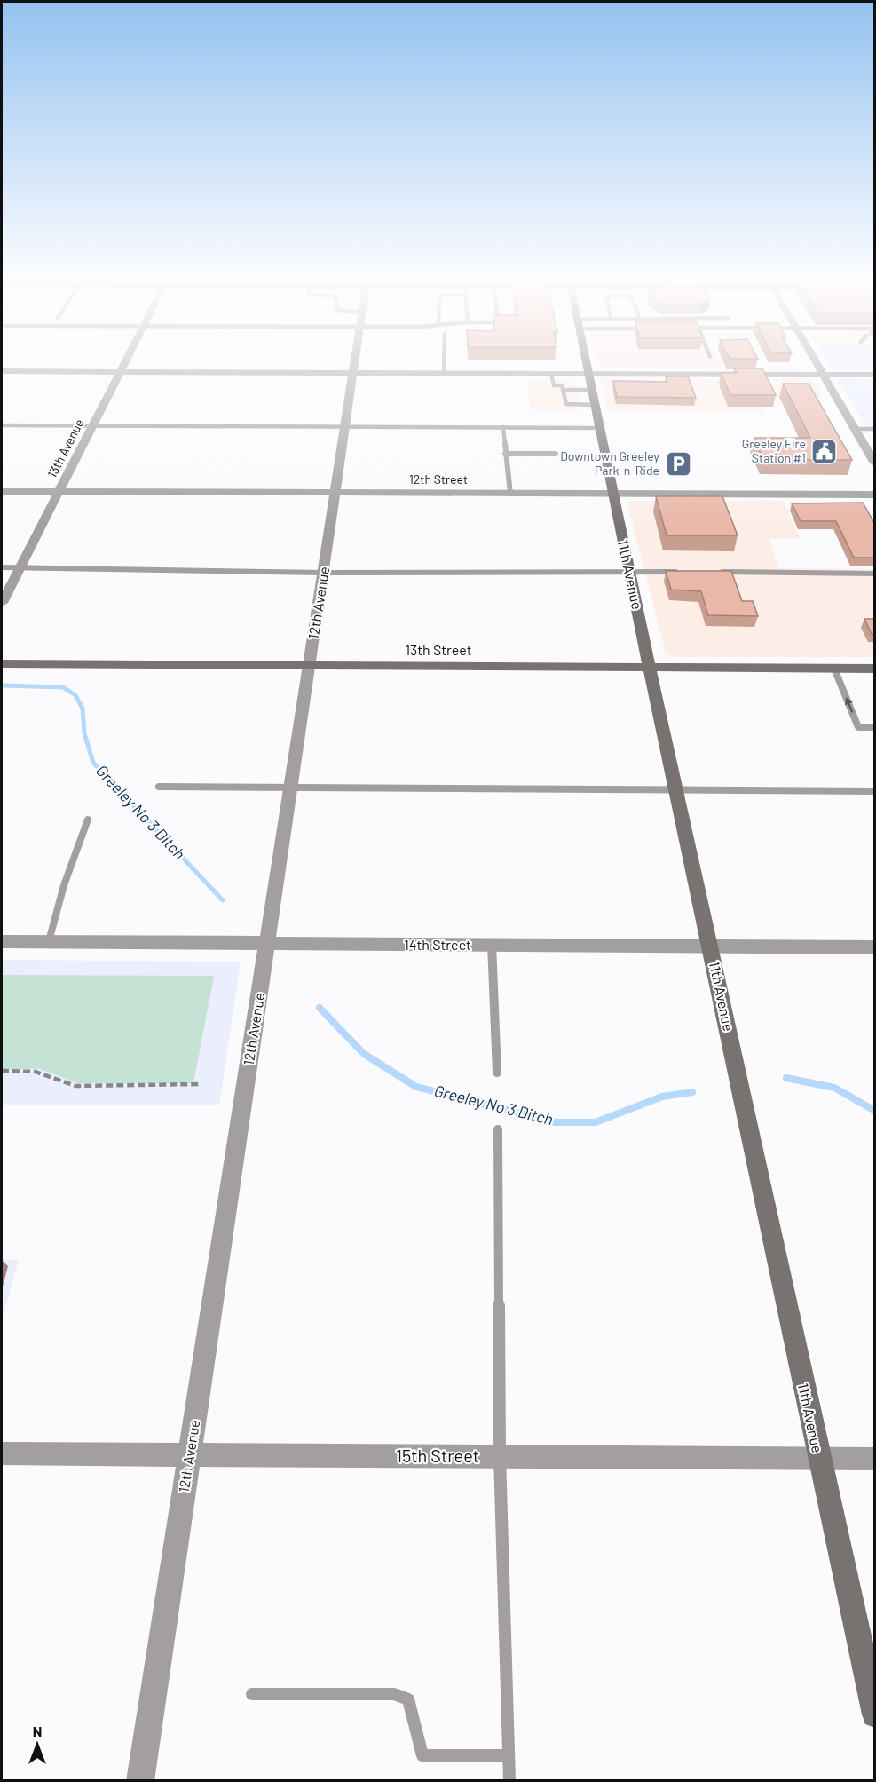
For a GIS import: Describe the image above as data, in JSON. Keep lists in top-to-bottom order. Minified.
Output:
{"streets":{"main road":["11th Avenue","13th Street"],"street":["13th Avenue","12th Street","12th Avenue","14th Street","15th Street"]},"crossings":[["13th Avenue","12th Street"],["12th Street","11th Avenue"],["12th Street","12th Avenue"],["11th Avenue","13th Street"],["11th Avenue","14th Street"],["11th Avenue","15th Street"],["12th Avenue","13th Street"],["12th Avenue","14th Street"],["12th Avenue","15th Street"]],"water":["Greeley No 3 Ditch"],"places":{"public building":["Greeley Fire Station #1"],"parking":["Downtown Greeley Park-n-Ride"]},"north":"top"}
